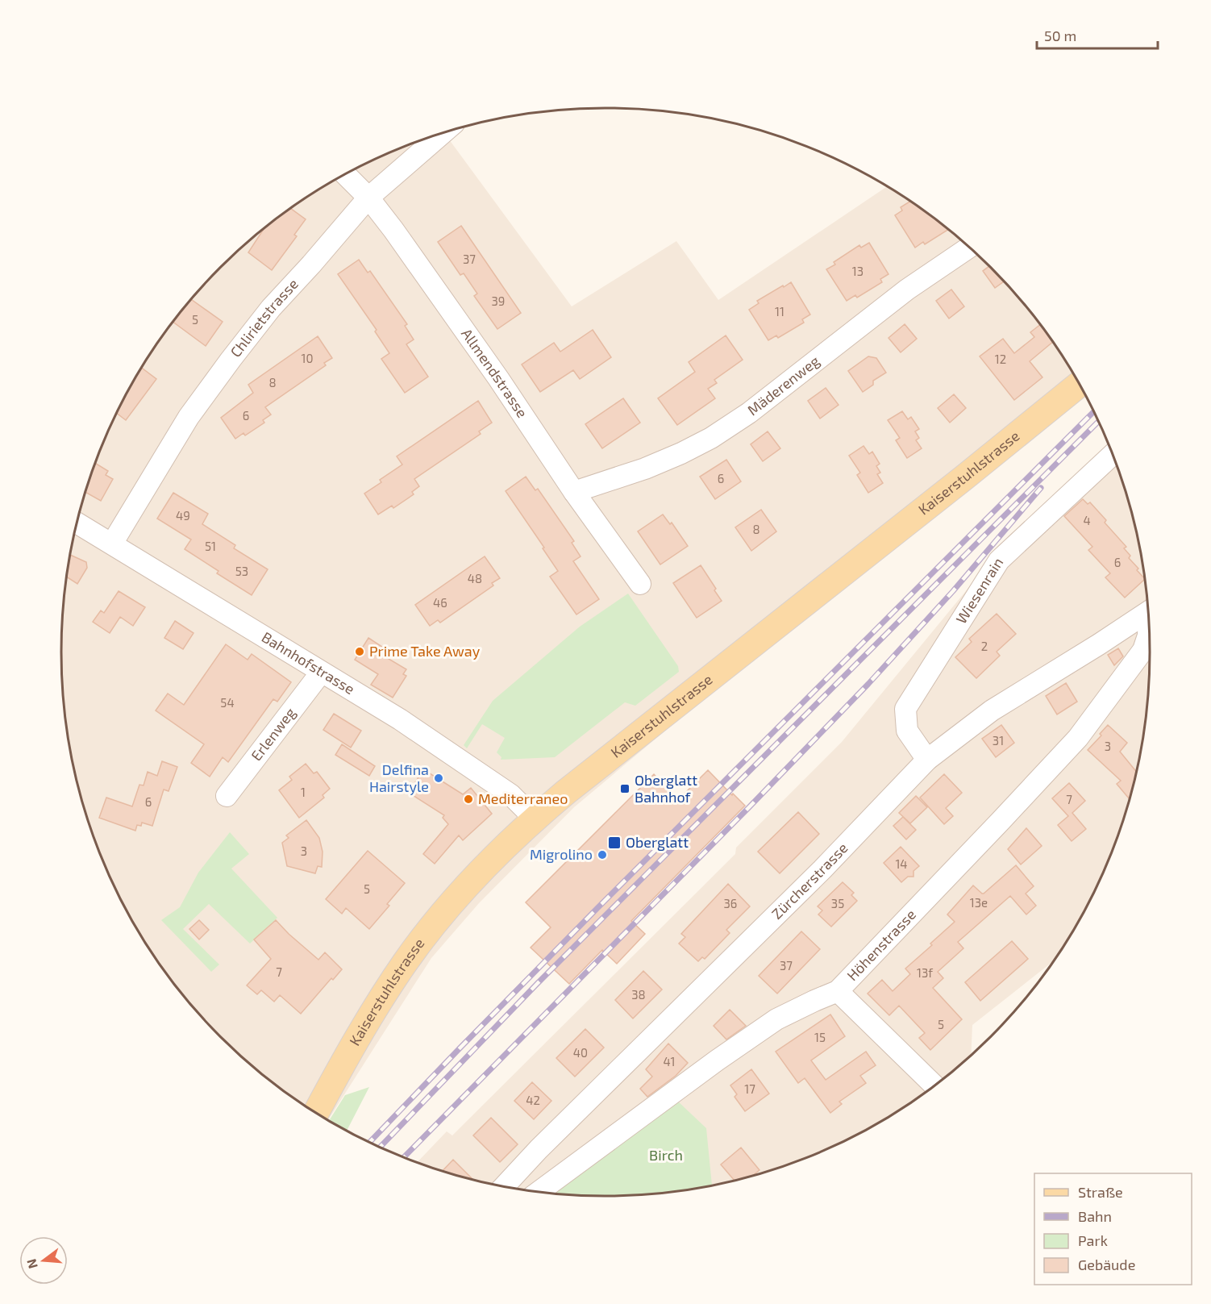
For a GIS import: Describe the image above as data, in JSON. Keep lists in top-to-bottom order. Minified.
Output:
{"streets":{"main road":["Kaiserstuhlstrasse"],"street":["Chlirietstrasse","Allmendstrasse","Mäderenweg","Wiesenrain","Bahnhofstrasse","Erlenweg","Zürcherstrasse","Höhenstrasse"]},"crossings":[["Chlirietstrasse","Allmendstrasse"],["Chlirietstrasse","Bahnhofstrasse"],["Allmendstrasse","Mäderenweg"],["Kaiserstuhlstrasse","Bahnhofstrasse"],["Wiesenrain","Zürcherstrasse"],["Bahnhofstrasse","Erlenweg"]],"parks":["Birch"],"places":{"other":["Prime Take Away","Delfina Hairstyle","Mediterraneo","Migrolino"],"transit":["Oberglatt Bahnhof","Oberglatt"]},"house_numbers":["37","13","39","11","5","10","12","8","6","6","49","4","8","51","6","53","48","46","2","54","31","3","1","7","6","3","14","5","13e","36","35","37","7","13f","38","5","15","40","41","17","42"],"legend":["Straße","Bahn","Park","Gebäude"],"scale_bar":"50 m","north":"left"}
